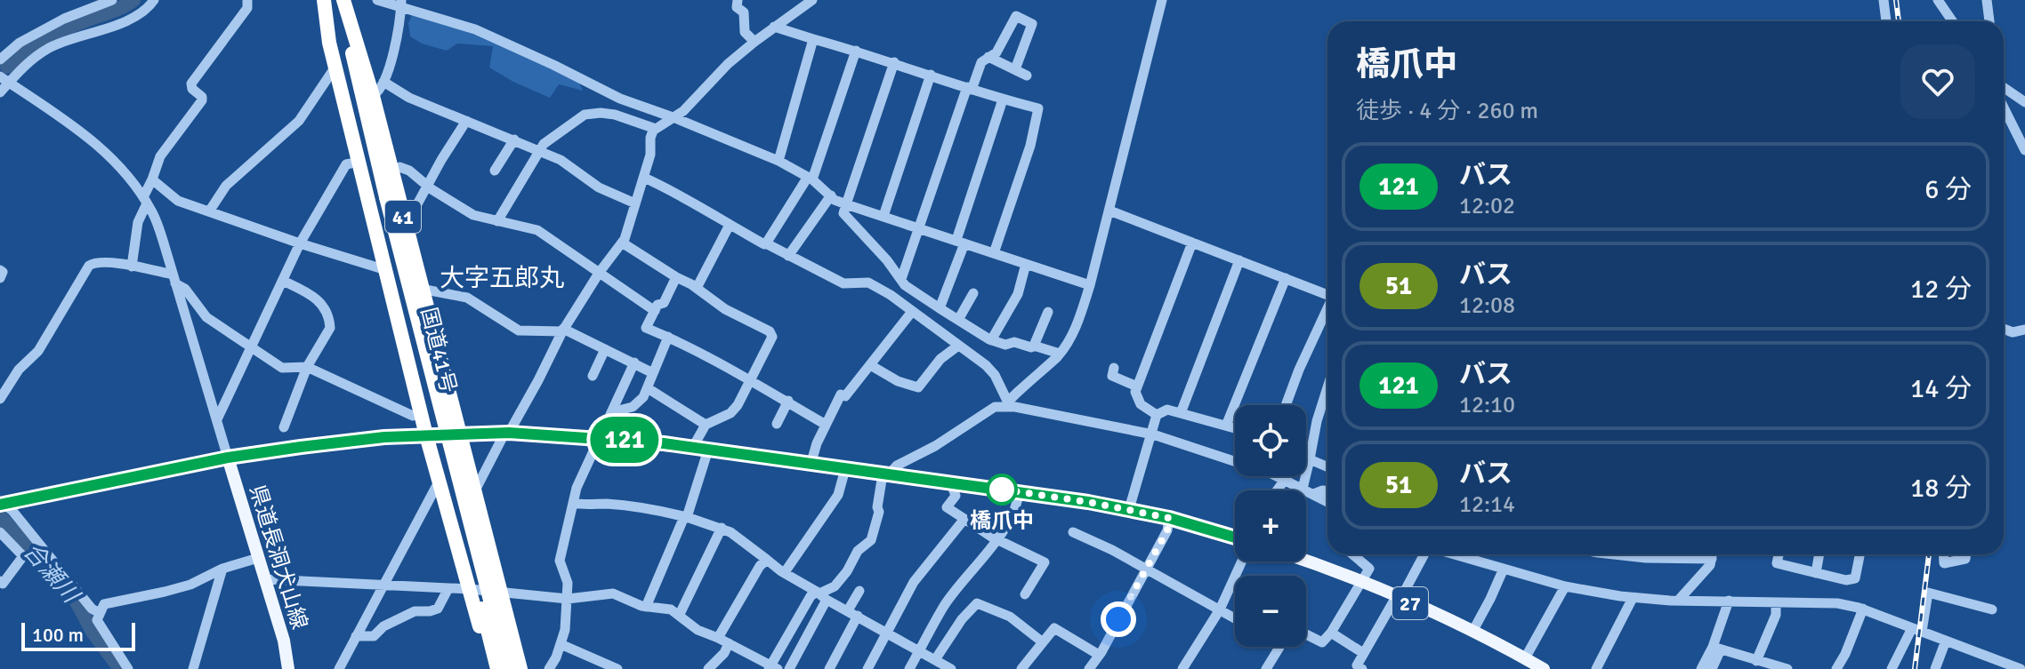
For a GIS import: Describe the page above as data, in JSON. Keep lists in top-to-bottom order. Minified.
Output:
{"streets":{"highway":["41","国道41号"],"main road":["県道長洞犬山線","27"]},"crossings":[["41","国道41号"]],"districts":["大字五郎丸"],"water":["合瀬川"],"places":["橋爪中"],"lines":["bus line 121"],"scale_bar":"100 m","page":{"on_map":"121","heading":["橋爪中","徒歩 · 4 分 · 260 m"],"list":[{"mark":"121","name":"バス","note":"12:02","value":"6 分"},{"mark":"51","name":"バス","note":"12:08","value":"12 分"},{"mark":"121","name":"バス","note":"12:10","value":"14 分"},{"mark":"51","name":"バス","note":"12:14","value":"18 分"}],"map_buttons":["+","−"],"scale":"100 m"}}
